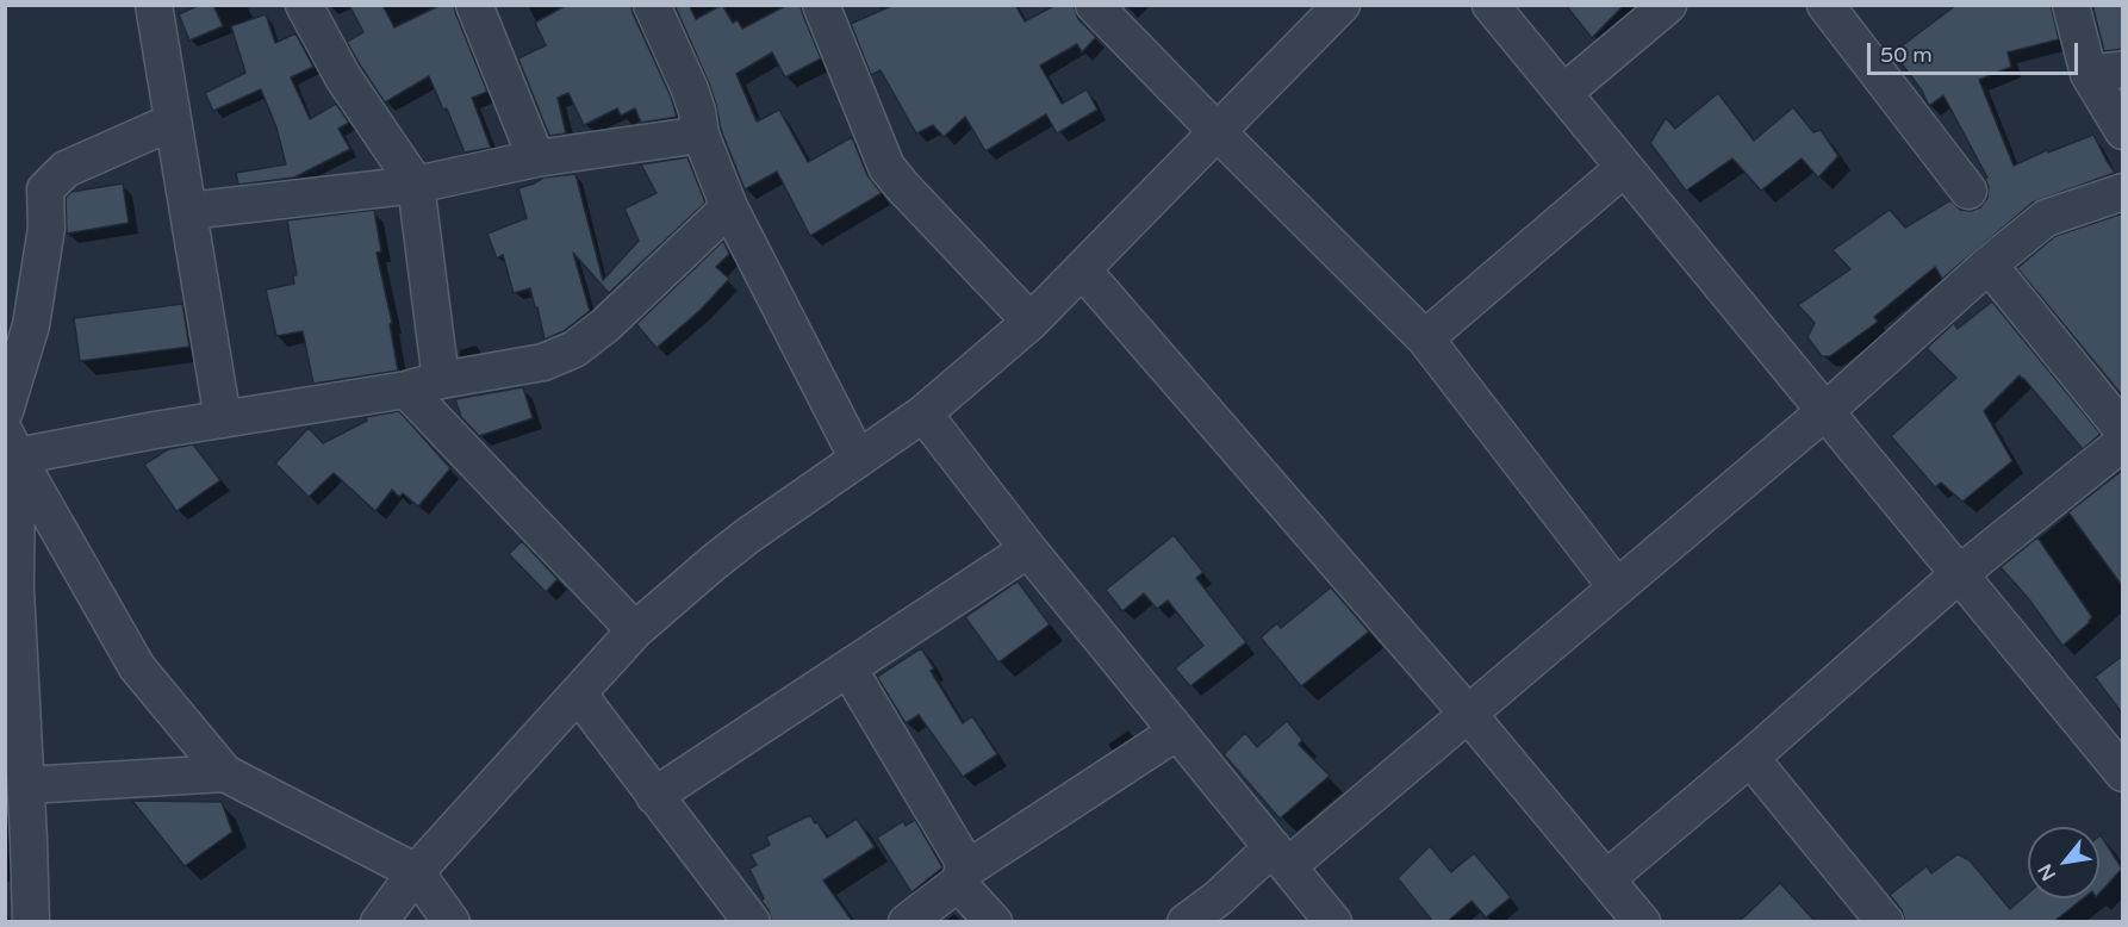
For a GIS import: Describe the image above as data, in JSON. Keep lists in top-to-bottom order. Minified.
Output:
{"scale_bar":"50 m","north":"bottom left"}
